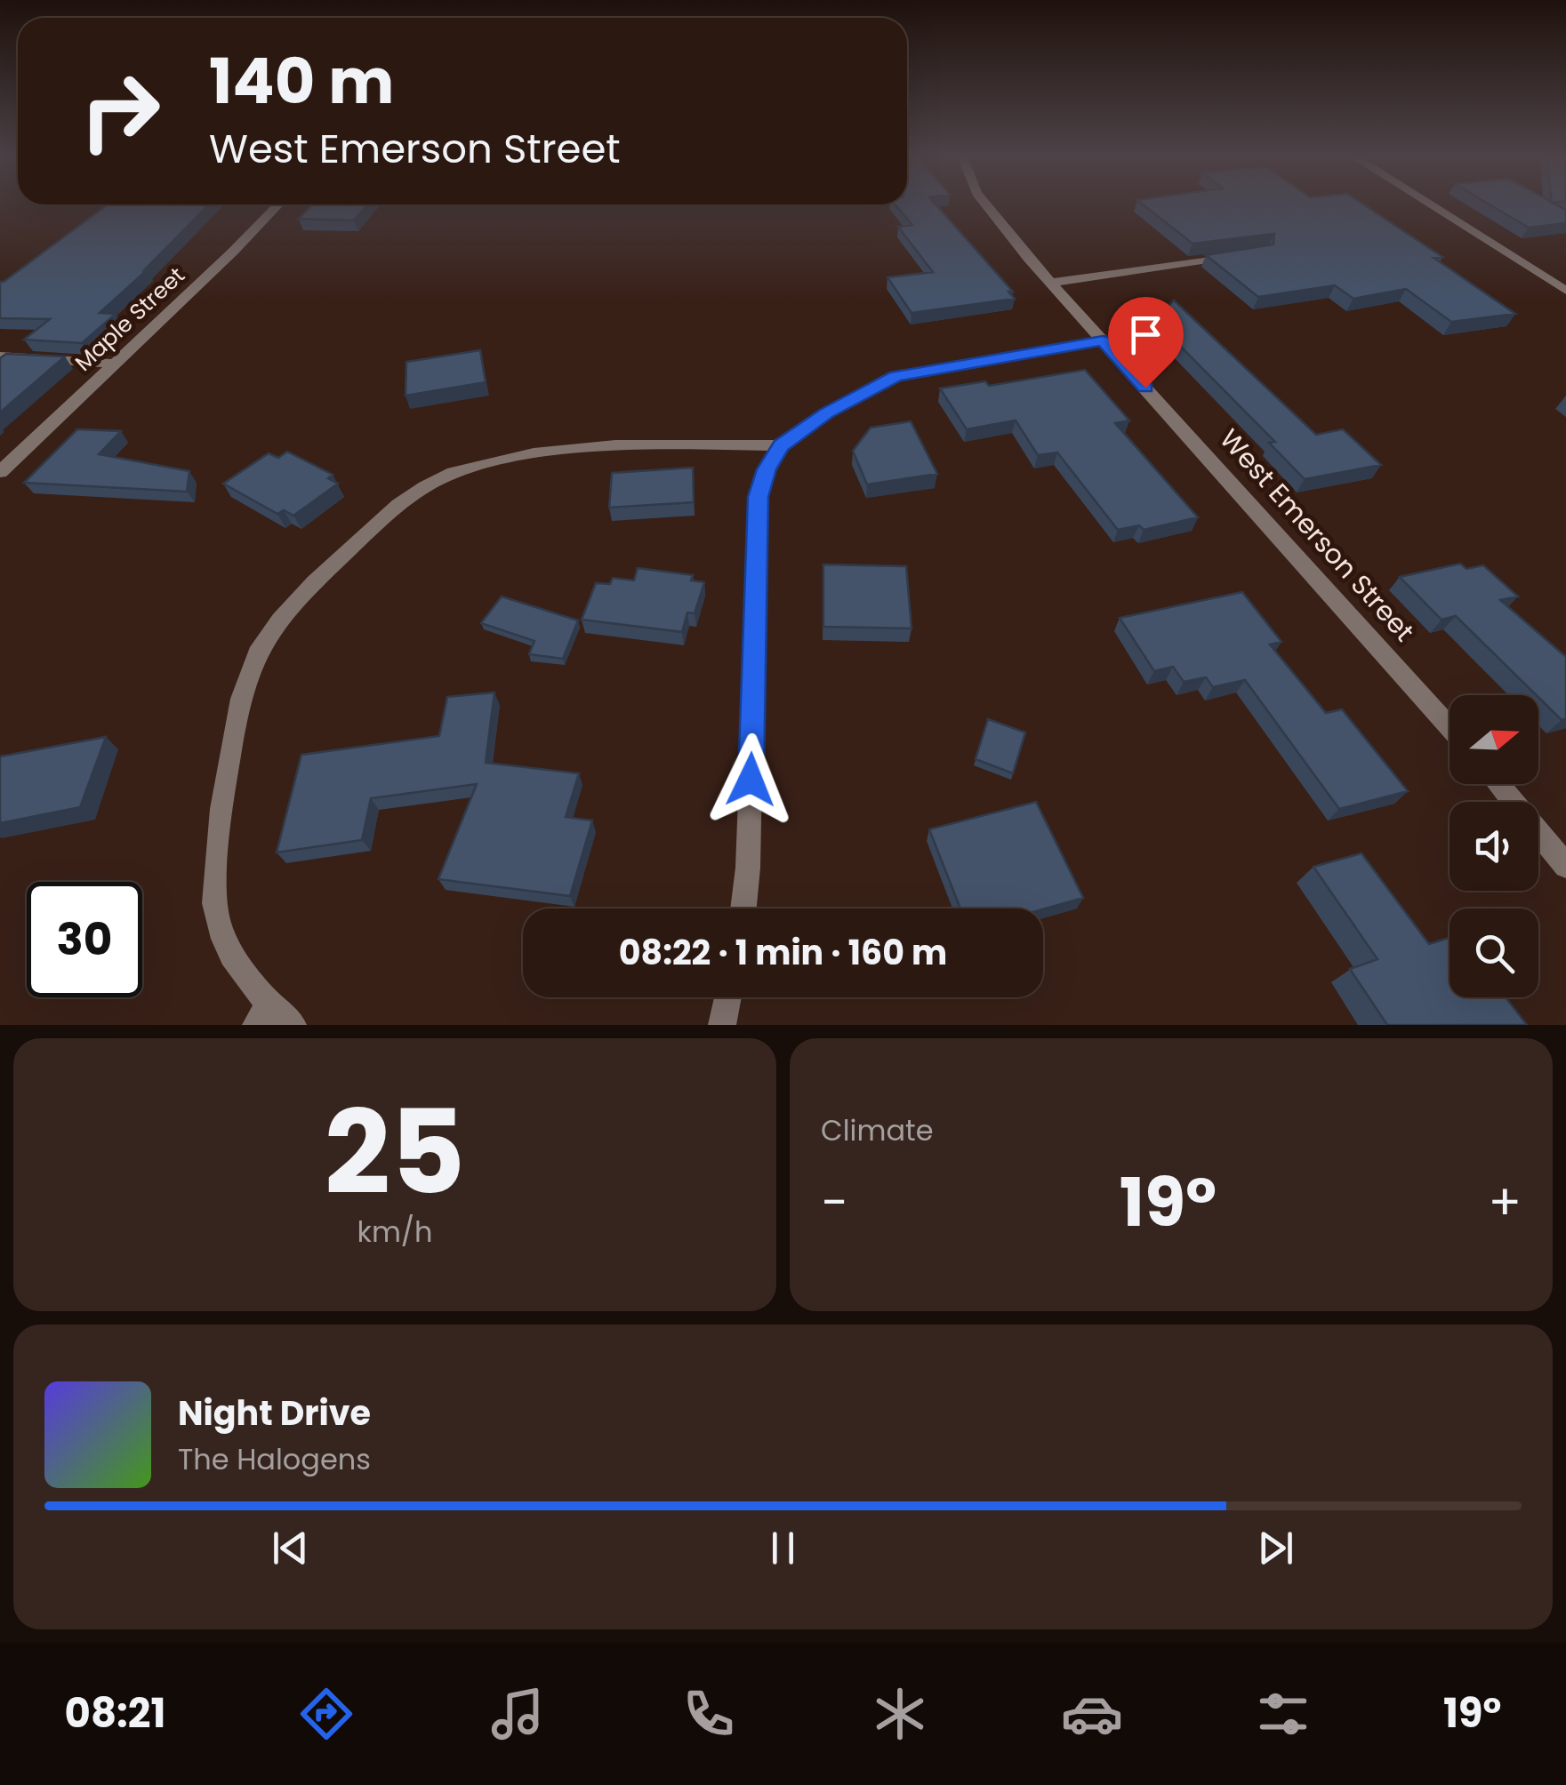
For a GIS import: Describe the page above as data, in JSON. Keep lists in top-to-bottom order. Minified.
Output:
{"streets":{"street":["Maple Street","West Emerson Street"]},"north":"right","page":{"turn":["140 m","West Emerson Street"],"limit":"30","trip":"08:22 · 1 min · 160 m","tile":[["25","km/h"],"Climate"],"heat":["−","19°","+"],"song":["Night Drive","The Halogens"],"tabs":["08:21","19°"]}}
